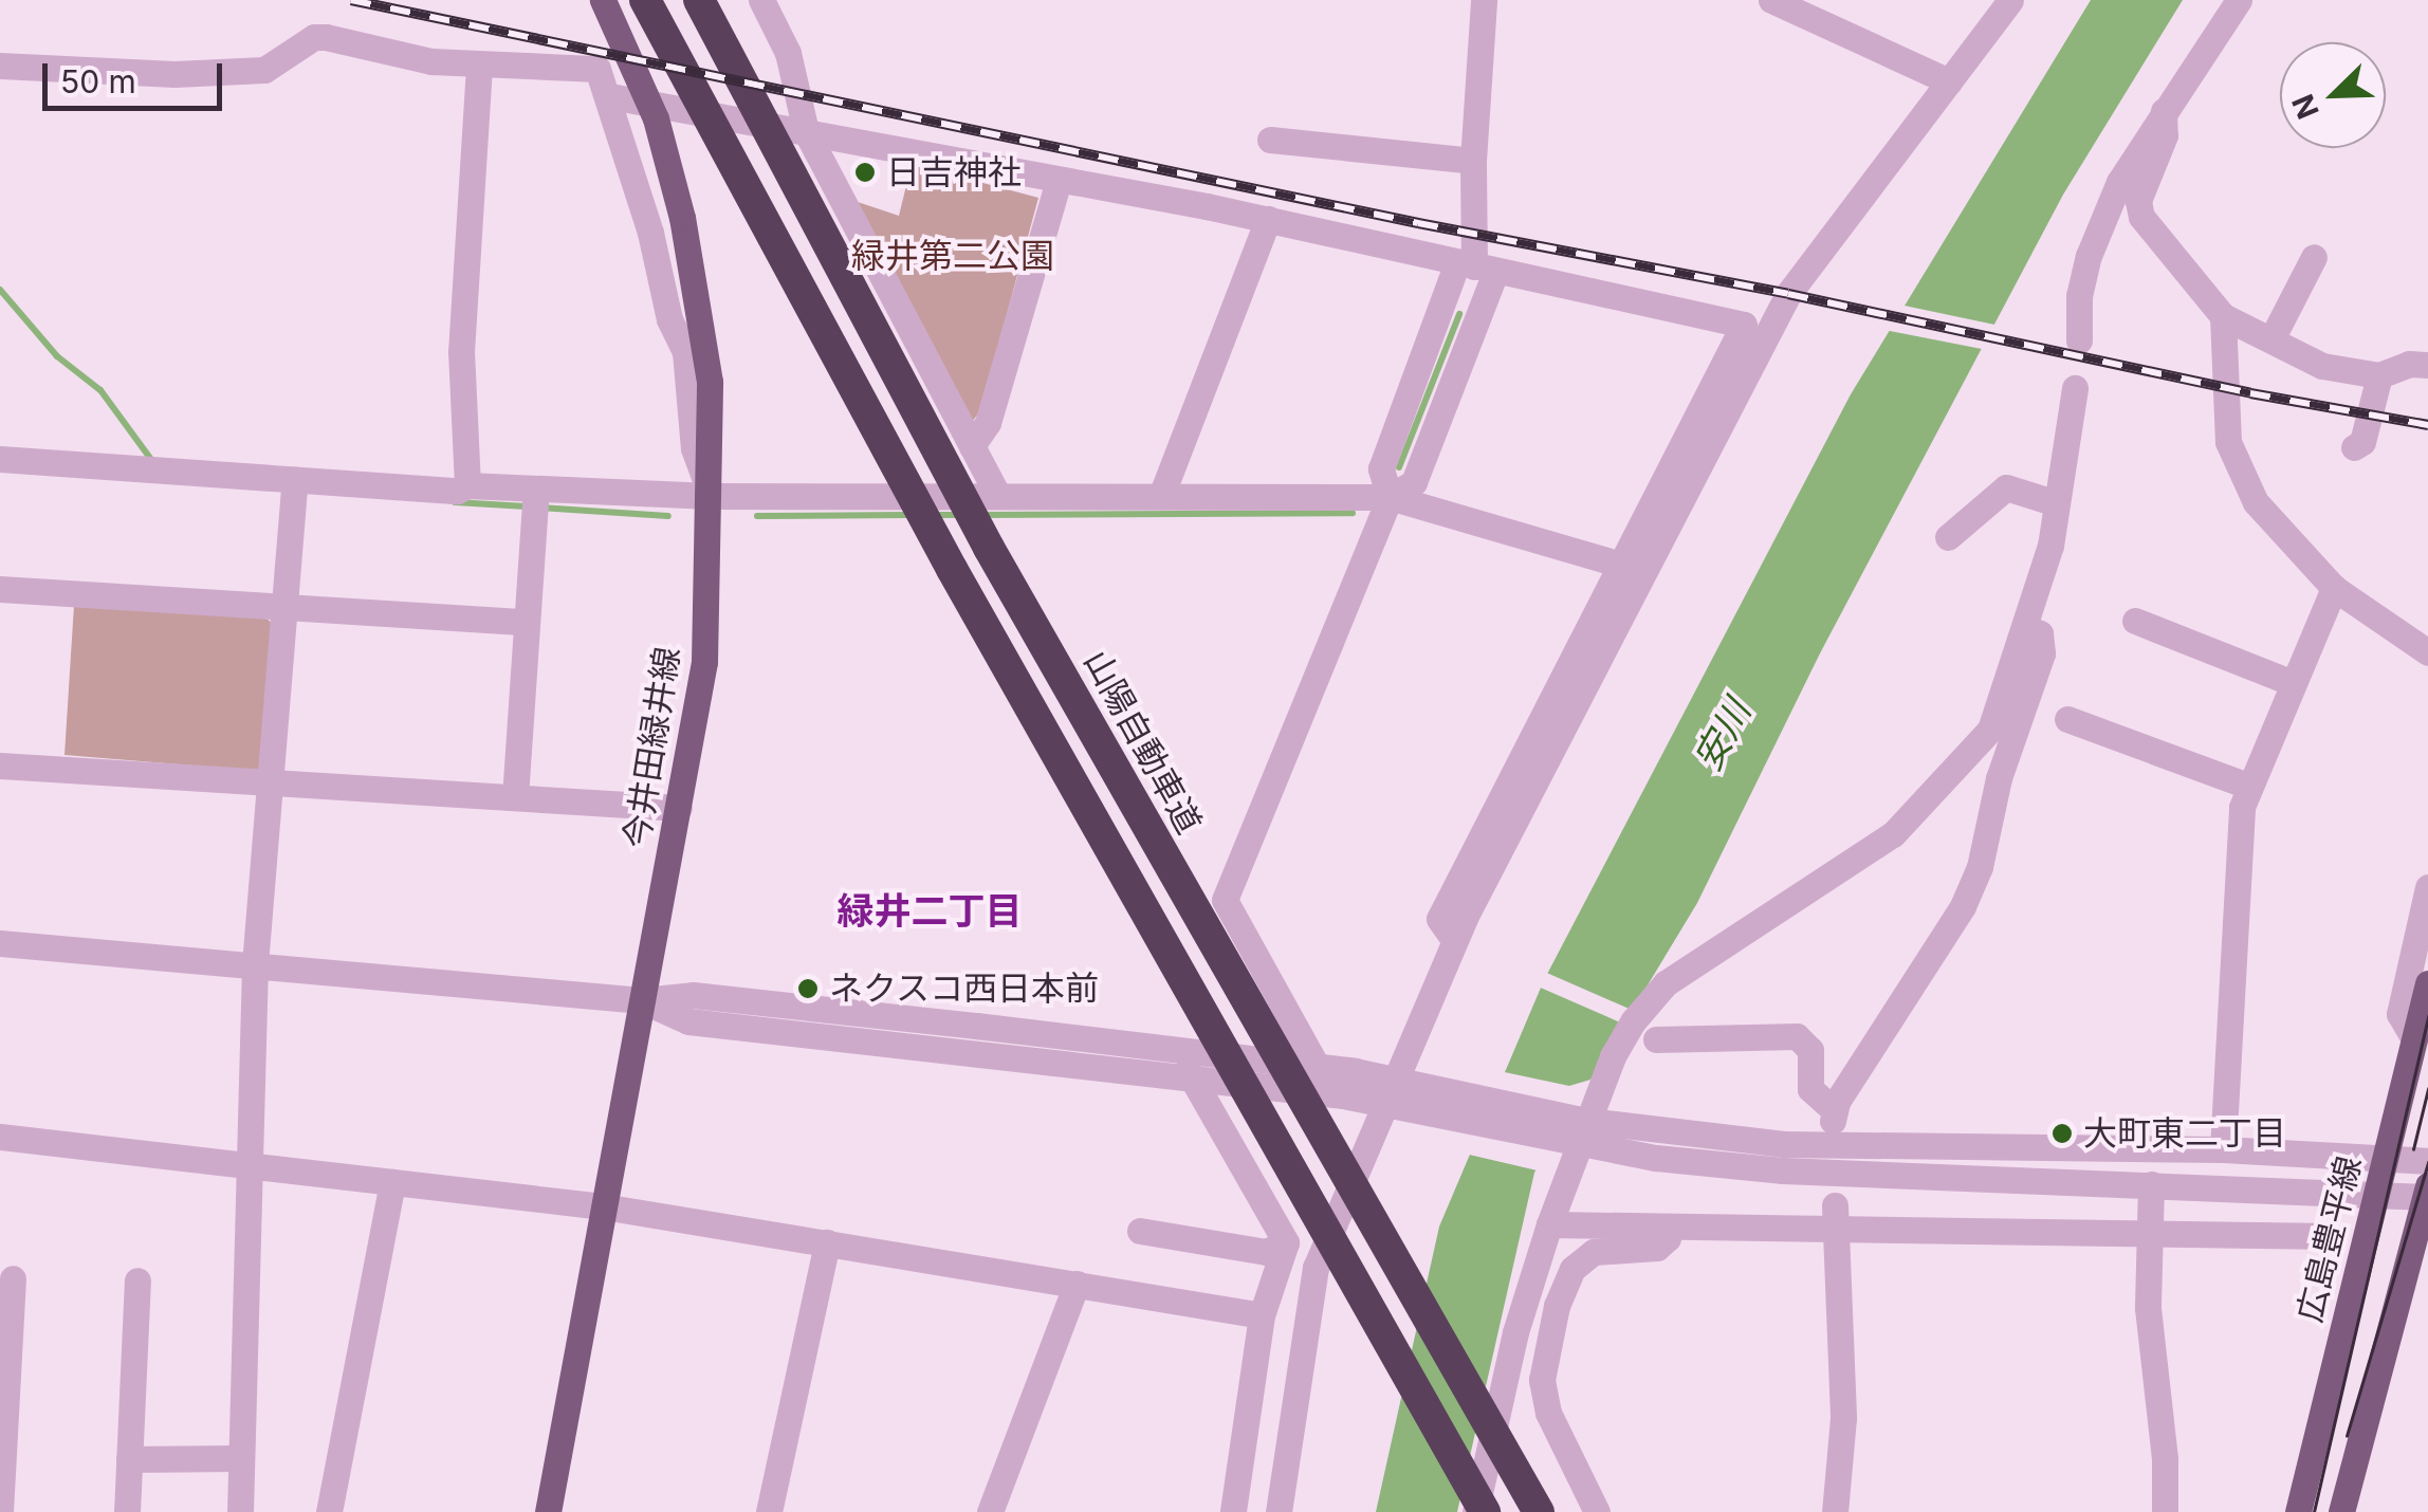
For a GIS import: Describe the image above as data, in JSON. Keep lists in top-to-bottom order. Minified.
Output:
{"streets":{"highway":["山陽自動車道"],"main road":["今井田緑井線","広島豊平線"]},"districts":["緑井二丁目"],"water":["安川"],"parks":["緑井第二公園"],"places":["日吉神社","ネクスコ西日本前","大町東二丁目"],"scale_bar":"50 m","north":"bottom left"}
